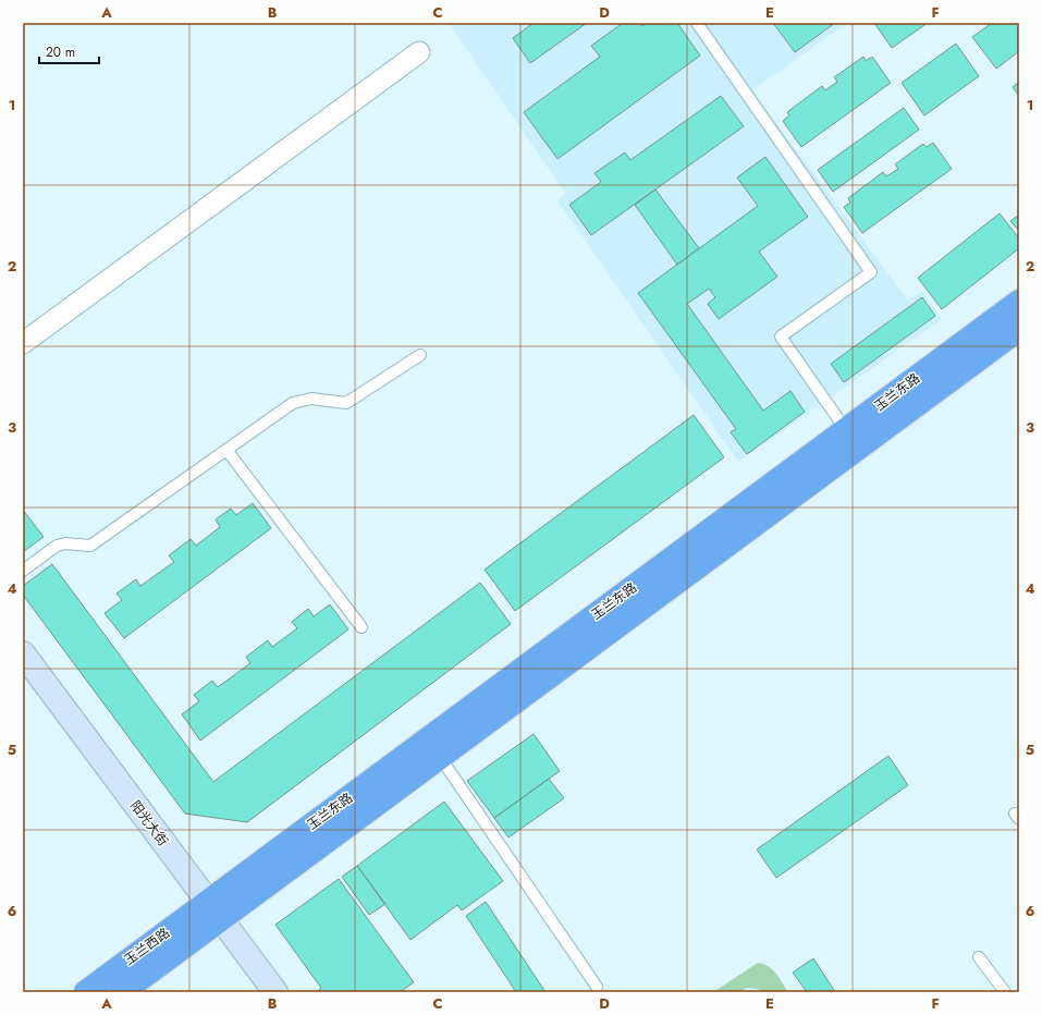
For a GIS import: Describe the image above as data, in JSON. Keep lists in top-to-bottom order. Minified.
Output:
{"streets":{"highway":["玉兰东路","玉兰西路"],"street":["阳光大街"]},"crossings":[["玉兰东路","阳光大街"],["玉兰东路","玉兰西路"],["阳光大街","玉兰西路"]],"scale_bar":"20 m","grid":{"columns":["A","B","C","D","E","F"],"rows":["1","2","3","4","5","6"]}}
